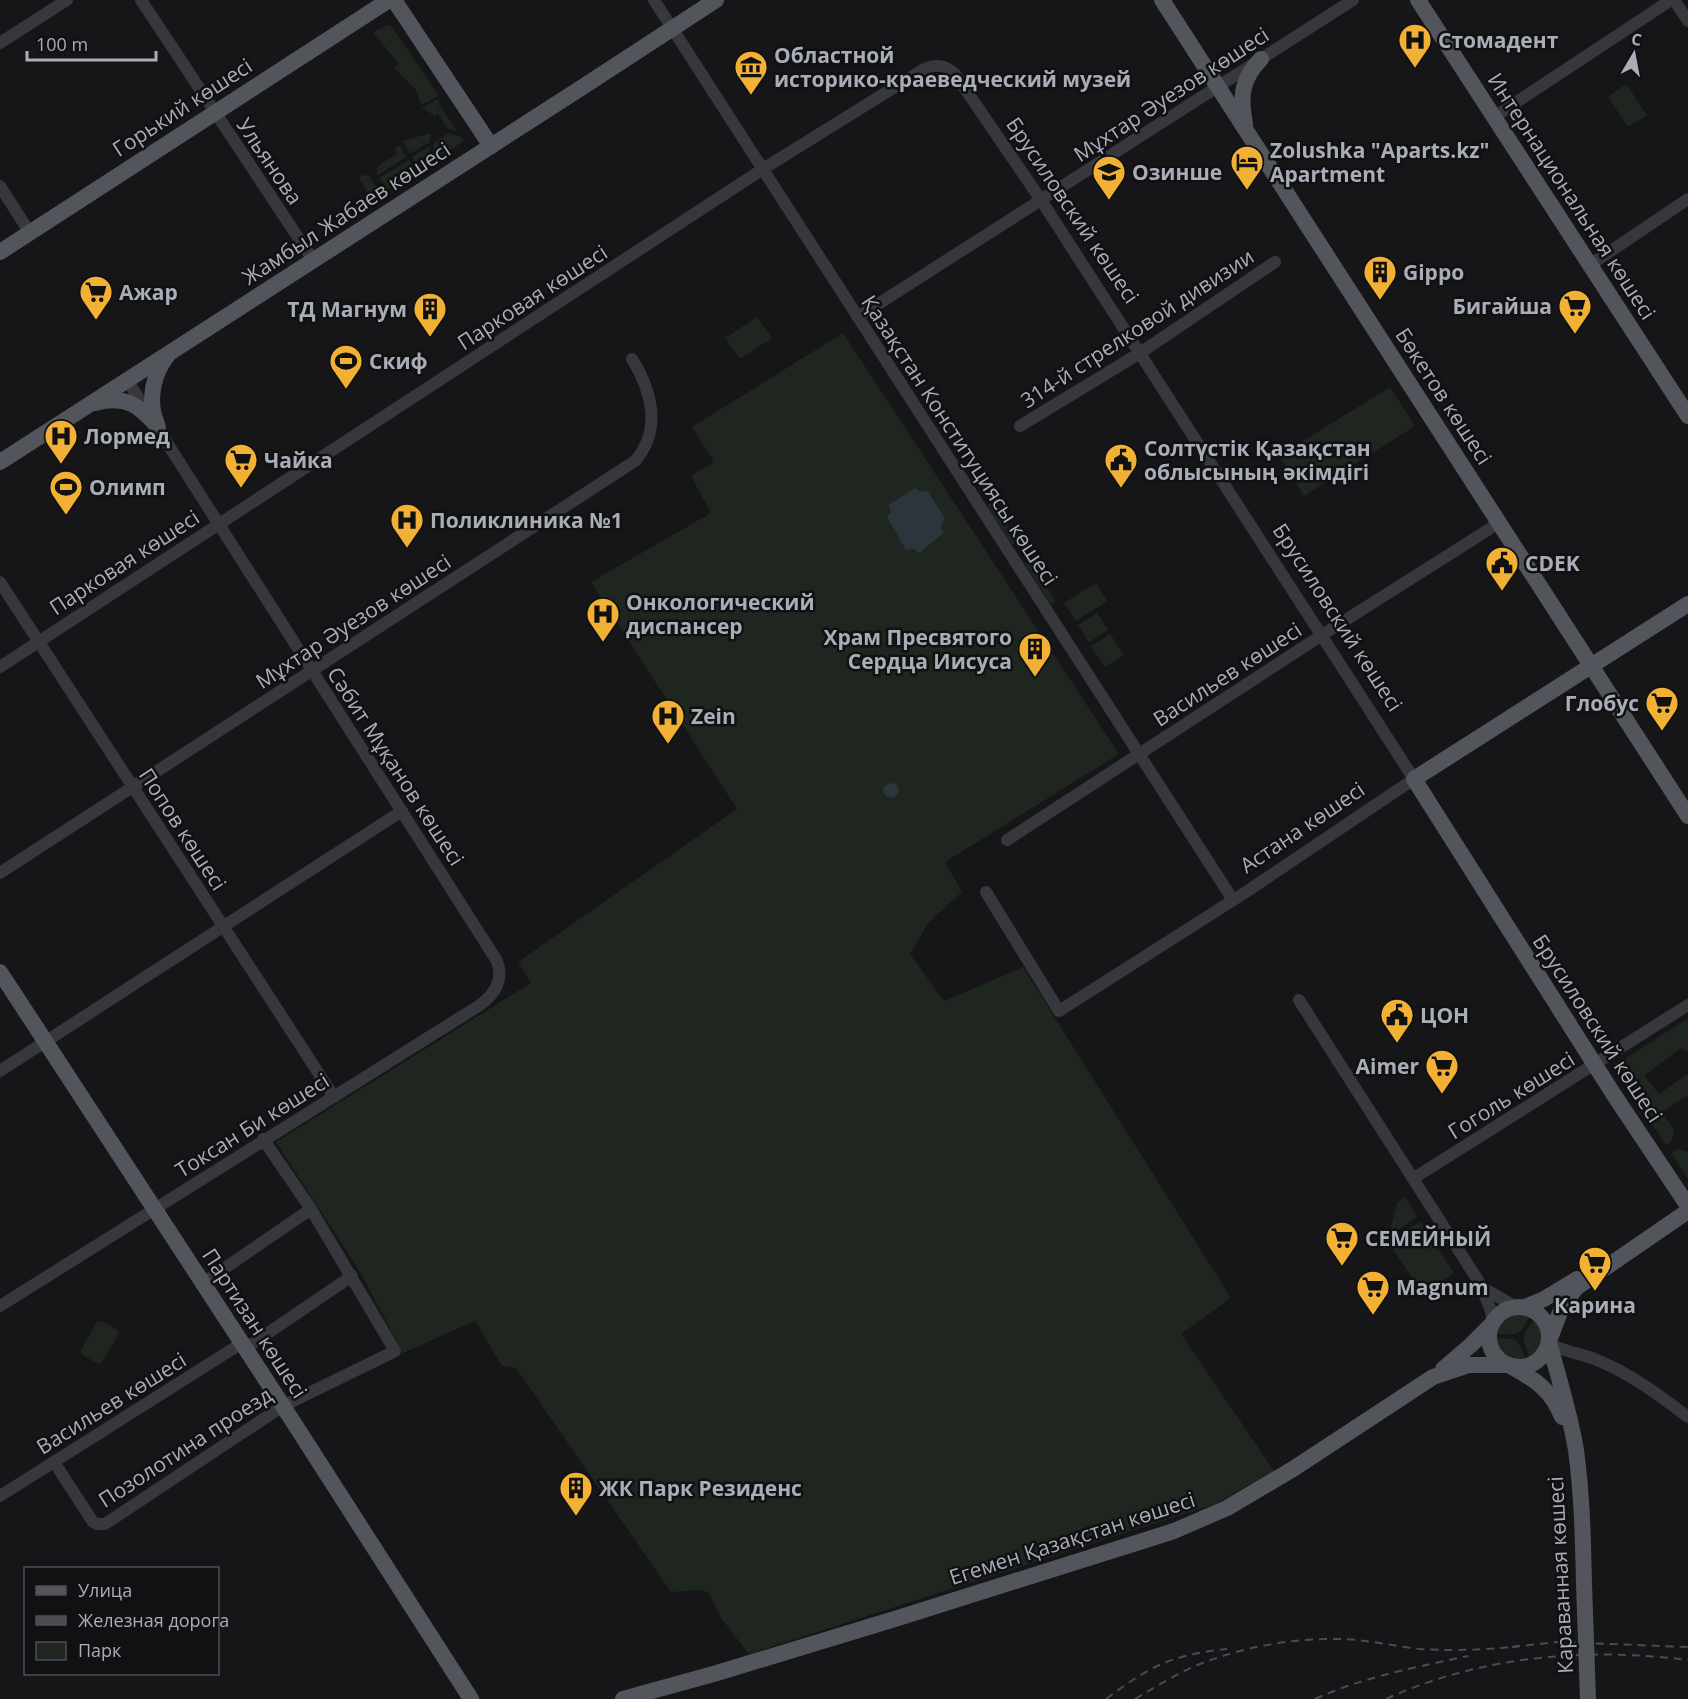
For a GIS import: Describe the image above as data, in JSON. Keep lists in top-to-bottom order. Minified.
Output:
{"streets":{"main road":["Горький көшесі","Интернациональная көшесі","Брусиловский көшесі","Жамбыл Жабаев көшесі","Бөкетов көшесі","Астана көшесі","Партизан көшесі","Егемен Қазақстан көшесі","Караванная көшесі"],"street":["Мұхтар Әуезов көшесі","Ульянова","Парковая көшесі","314-й стрелковой дивизии","Қазақстан Конституциясы көшесі","Васильев көшесі","Сәбит Мұқанов көшесі","Попов көшесі","Гоголь көшесі","Токсан Би көшесі","Позолотина проезд"]},"crossings":[["Мұхтар Әуезов көшесі","Брусиловский көшесі"],["Мұхтар Әуезов көшесі","Бөкетов көшесі"],["Мұхтар Әуезов көшесі","Қазақстан Конституциясы көшесі"],["Мұхтар Әуезов көшесі","Сәбит Мұқанов көшесі"],["Мұхтар Әуезов көшесі","Попов көшесі"],["Горький көшесі","Ульянова"],["Ульянова","Жамбыл Жабаев көшесі"],["Брусиловский көшесі","Парковая көшесі"],["Брусиловский көшесі","314-й стрелковой дивизии"],["Брусиловский көшесі","Васильев көшесі"],["Брусиловский көшесі","Астана көшесі"],["Брусиловский көшесі","Гоголь көшесі"],["Жамбыл Жабаев көшесі","Қазақстан Конституциясы көшесі"],["Жамбыл Жабаев көшесі","Сәбит Мұқанов көшесі"],["Парковая көшесі","Қазақстан Конституциясы көшесі"],["Парковая көшесі","Сәбит Мұқанов көшесі"],["Парковая көшесі","Попов көшесі"],["Бөкетов көшесі","Васильев көшесі"],["Бөкетов көшесі","Астана көшесі"],["Қазақстан Конституциясы көшесі","Васильев көшесі"],["Қазақстан Конституциясы көшесі","Астана көшесі"],["Васильев көшесі","Партизан көшесі"],["Васильев көшесі","Позолотина проезд"],["Сәбит Мұқанов көшесі","Токсан Би көшесі"],["Попов көшесі","Токсан Би көшесі"],["Токсан Би көшесі","Партизан көшесі"],["Партизан көшесі","Позолотина проезд"],["Егемен Қазақстан көшесі","Караванная көшесі"]],"places":{"hospital":["Стомадент","Лормед","Поликлиника №1","Онкологический диспансер","Zein"],"museum":["Oбластной историко-краеведческий музей"],"hotel":["Zolushka \"Aparts.kz\" Apartment"],"school or university":["Озинше"],"building":["Gippo","ТД Магнум","Храм Пресвятого Сердца Иисуса","ЖК Парк Резиденс"],"supermarket":["Ажар","Бигайша","Чайка","Глобус","Aimer","СЕМЕЙНЫЙ","Карина","Magnum"],"sports":["Скиф","Олимп"],"public building":["Солтүстік Қазақстан облысының әкімдігі","CDEK","ЦОН"]},"legend":["Улица","Железная дорога","Парк"],"scale_bar":"100 m","north":"top"}
